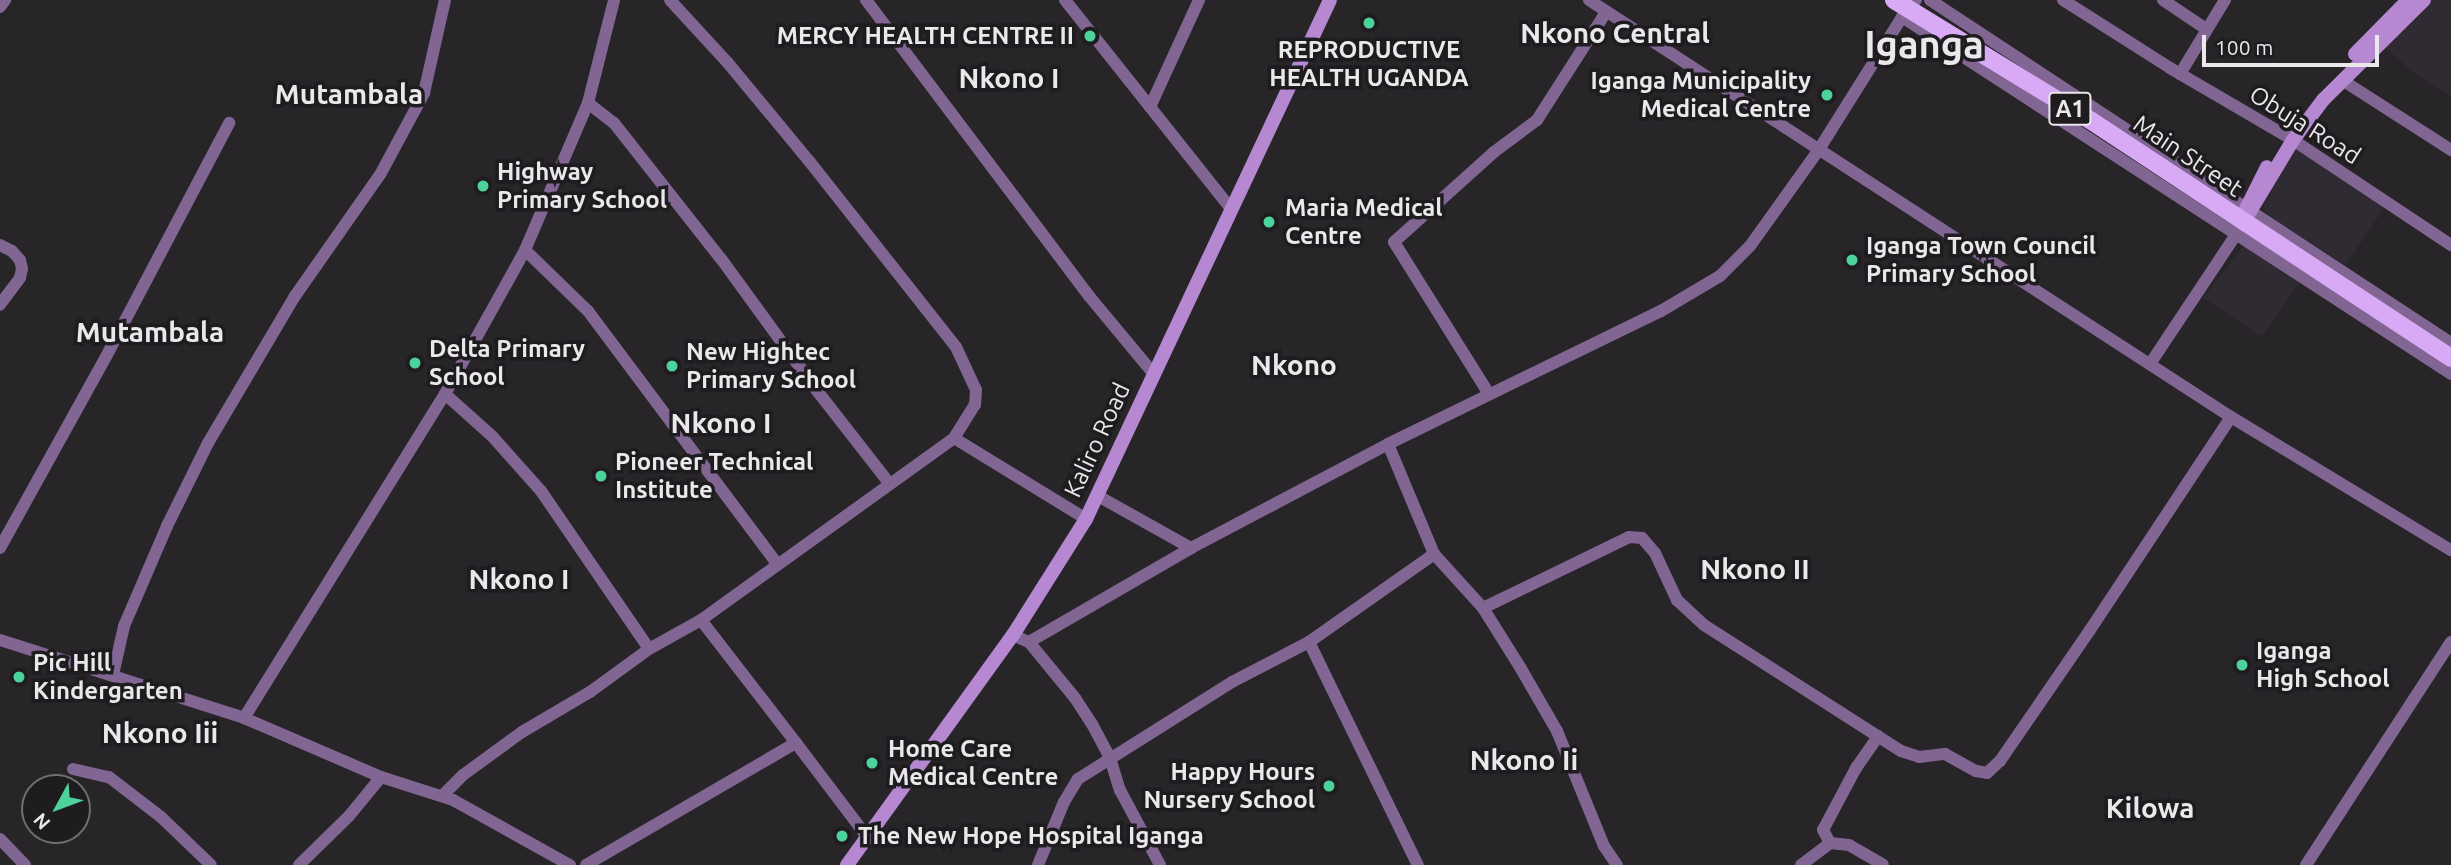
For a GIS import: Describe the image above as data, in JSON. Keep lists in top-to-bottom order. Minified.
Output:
{"streets":{"main road":["A1","Main Street","Kaliro Road"],"street":["Obuja Road"]},"districts":["Nkono Central","Iganga","Nkono I","Mutambala","Mutambala","Nkono","Nkono I","Nkono II","Nkono I","Nkono Iii","Nkono Ii","Kilowa"],"places":["REPRODUCTIVE HEALTH UGANDA","MERCY HEALTH CENTRE II","Iganga Municipality Medical Centre","Highway Primary School","Maria Medical Centre","Iganga Town Council Primary School","Delta Primary School","New Hightec Primary School","Pioneer Technical Institute","Iganga High School","Pic Hill Kindergarten","Home Care Medical Centre","Happy Hours Nursery School","The New Hope Hospital Iganga"],"scale_bar":"100 m","north":"bottom left"}
